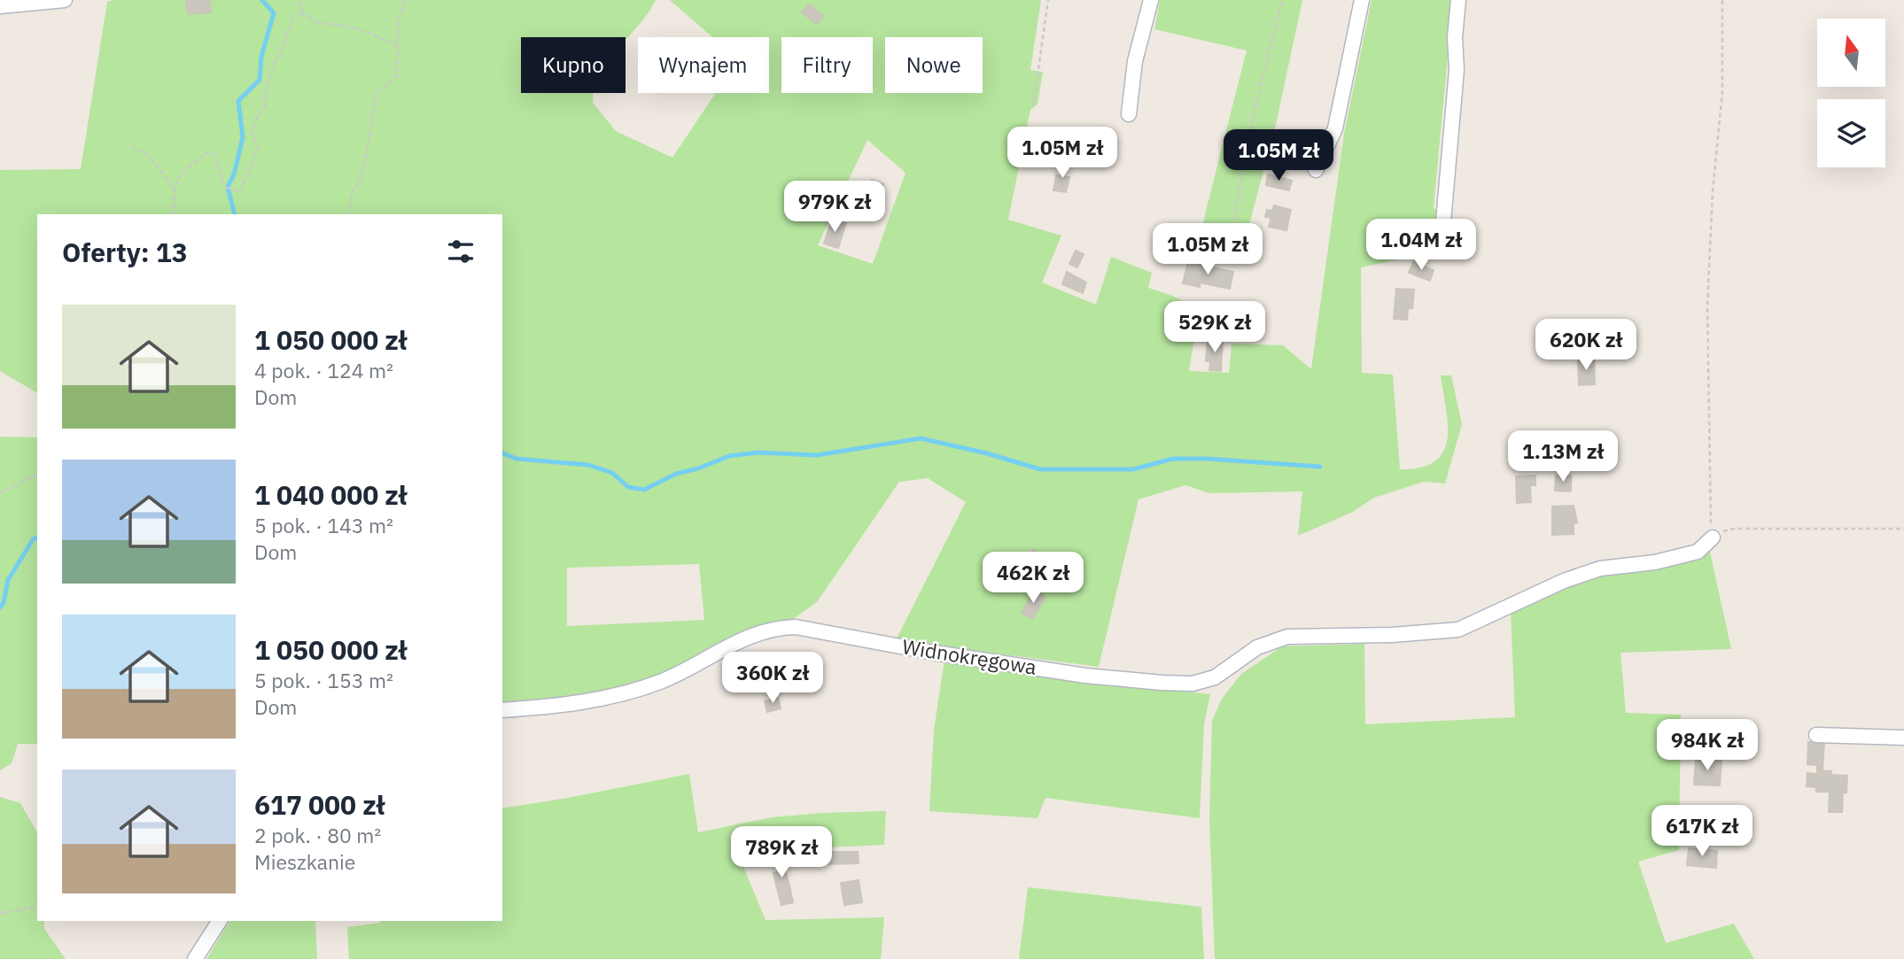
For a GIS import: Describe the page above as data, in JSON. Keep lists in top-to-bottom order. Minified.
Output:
{"streets":{"street":["Widnokręgowa"]},"north":"top","page":{"chip":["Kupno","Wynajem","Filtry","Nowe"],"price":["1.05M zł","1.05M zł","979K zł","1.04M zł","1.05M zł","529K zł","620K zł","1.13M zł","462K zł","360K zł","984K zł","617K zł","789K zł"],"heading":"Oferty: 13","list":[{"name":"1 050 000 zł","note":"4 pok. · 124 m² · Dom"},{"name":"1 040 000 zł","note":"5 pok. · 143 m² · Dom"},{"name":"1 050 000 zł","note":"5 pok. · 153 m² · Dom"},{"name":"617 000 zł","note":"2 pok. · 80 m² · Mieszkanie"}]}}
